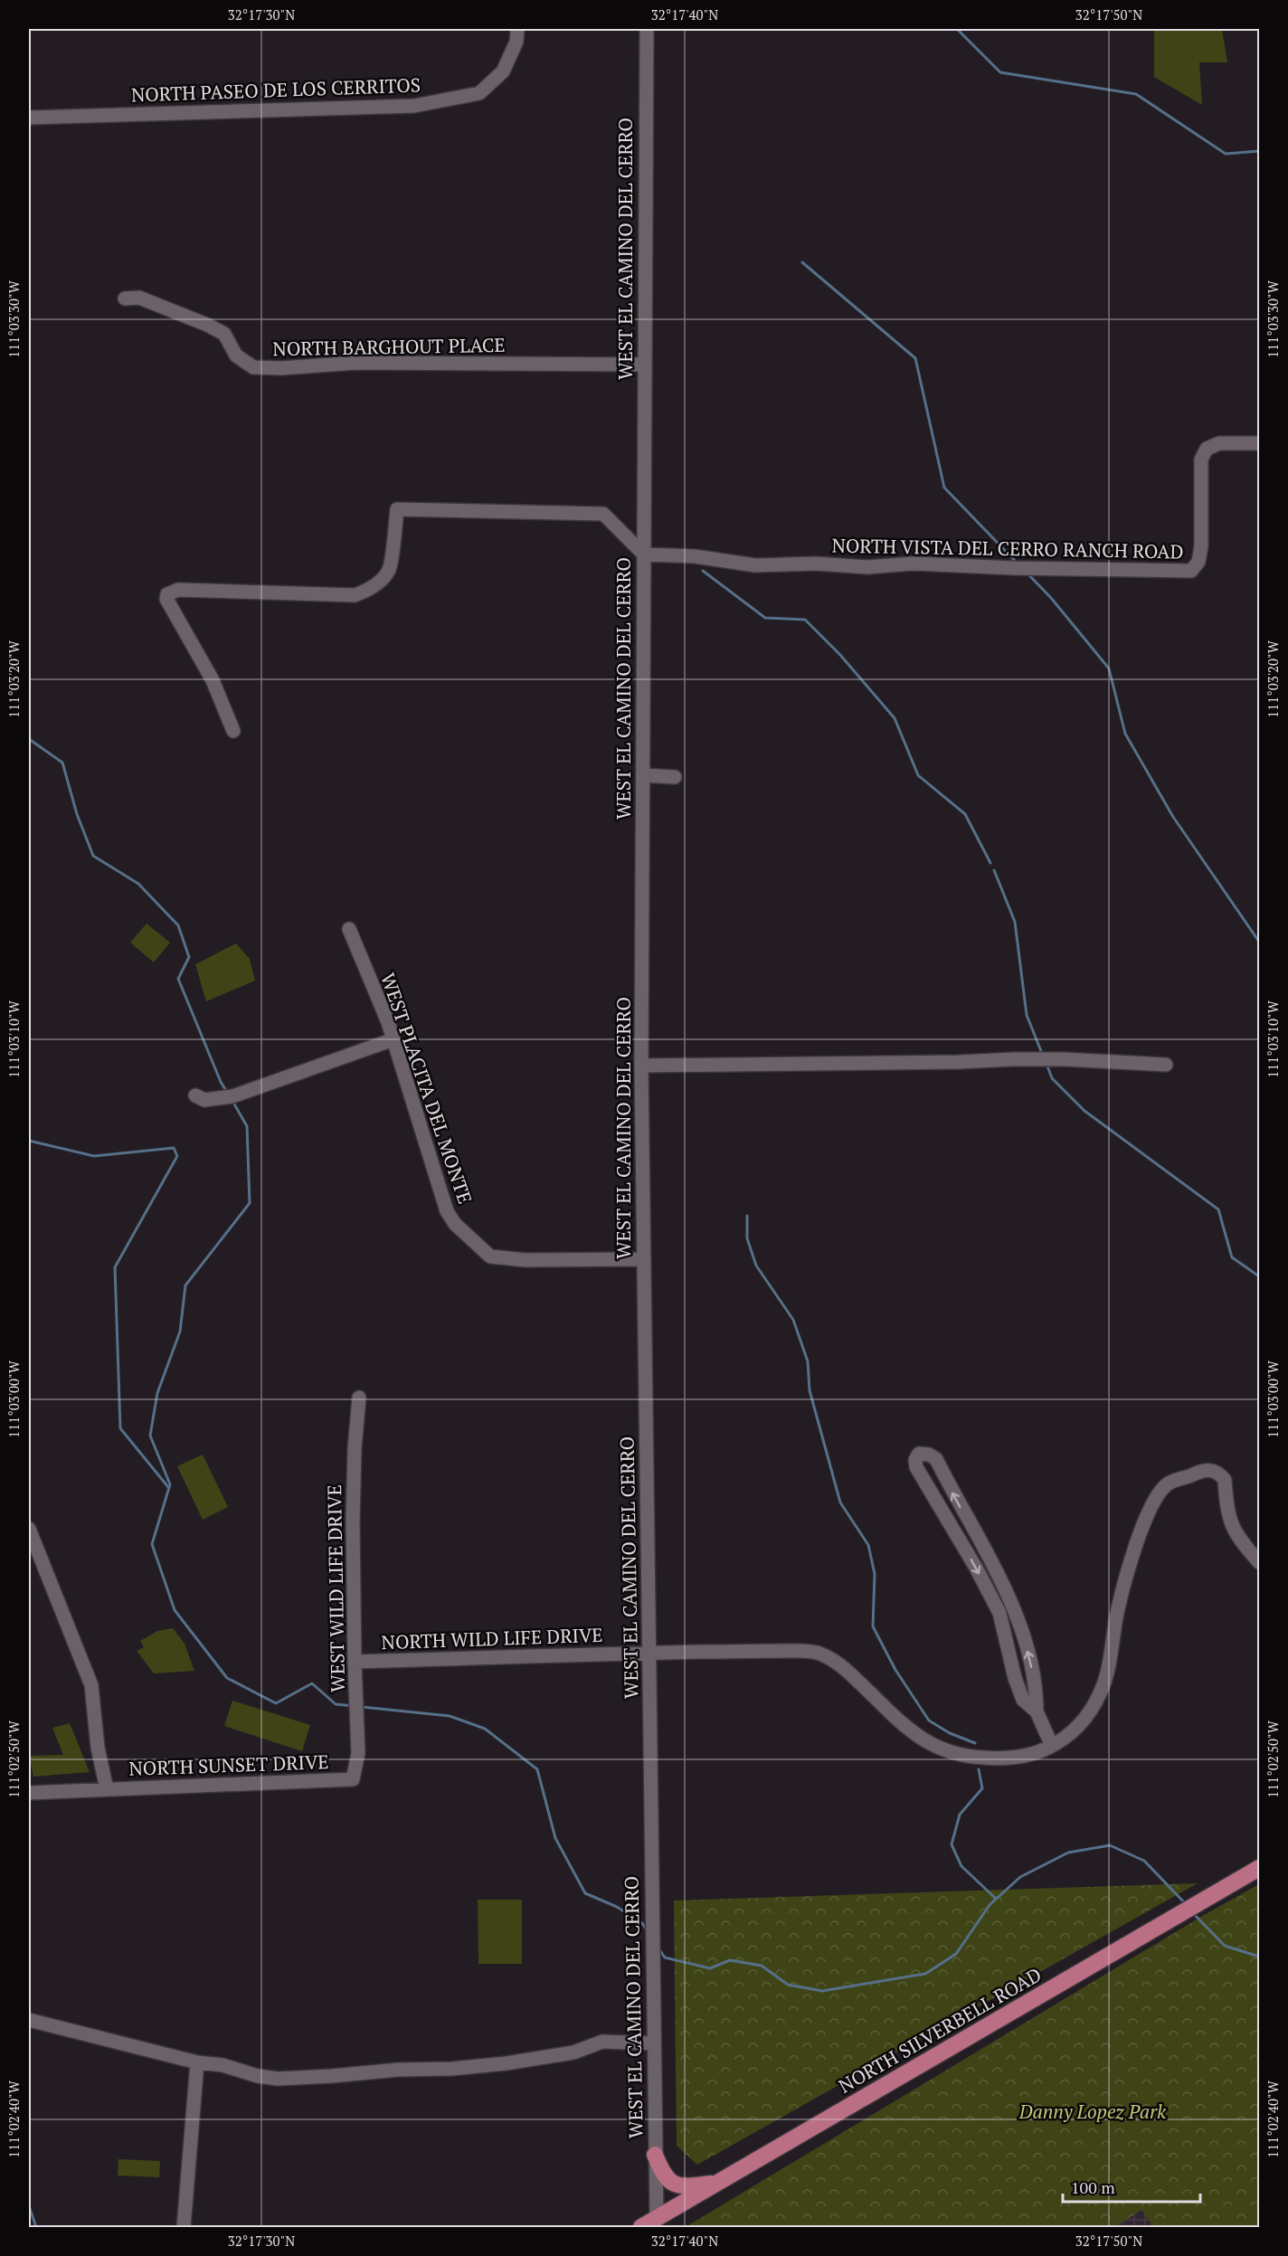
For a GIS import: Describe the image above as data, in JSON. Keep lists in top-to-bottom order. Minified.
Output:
{"streets":{"main road":["NORTH SILVERBELL ROAD"],"street":["NORTH PASEO DE LOS CERRITOS","WEST EL CAMINO DEL CERRO","NORTH BARGHOUT PLACE","NORTH VISTA DEL CERRO RANCH ROAD","WEST PLACITA DEL MONTE","WEST WILD LIFE DRIVE","NORTH WILD LIFE DRIVE","NORTH SUNSET DRIVE"]},"crossings":[["WEST EL CAMINO DEL CERRO","NORTH BARGHOUT PLACE"],["WEST EL CAMINO DEL CERRO","NORTH VISTA DEL CERRO RANCH ROAD"],["WEST EL CAMINO DEL CERRO","WEST PLACITA DEL MONTE"],["WEST EL CAMINO DEL CERRO","NORTH WILD LIFE DRIVE"],["WEST EL CAMINO DEL CERRO","NORTH SILVERBELL ROAD"],["WEST WILD LIFE DRIVE","NORTH WILD LIFE DRIVE"],["WEST WILD LIFE DRIVE","NORTH SUNSET DRIVE"]],"parks":["Danny Lopez Park"],"scale_bar":"100 m","coordinates":["32°17'30\"N","32°17'40\"N","32°17'50\"N","111°03'30\"W","111°03'20\"W","111°03'10\"W","111°03'00\"W","111°02'50\"W","111°02'40\"W"]}
